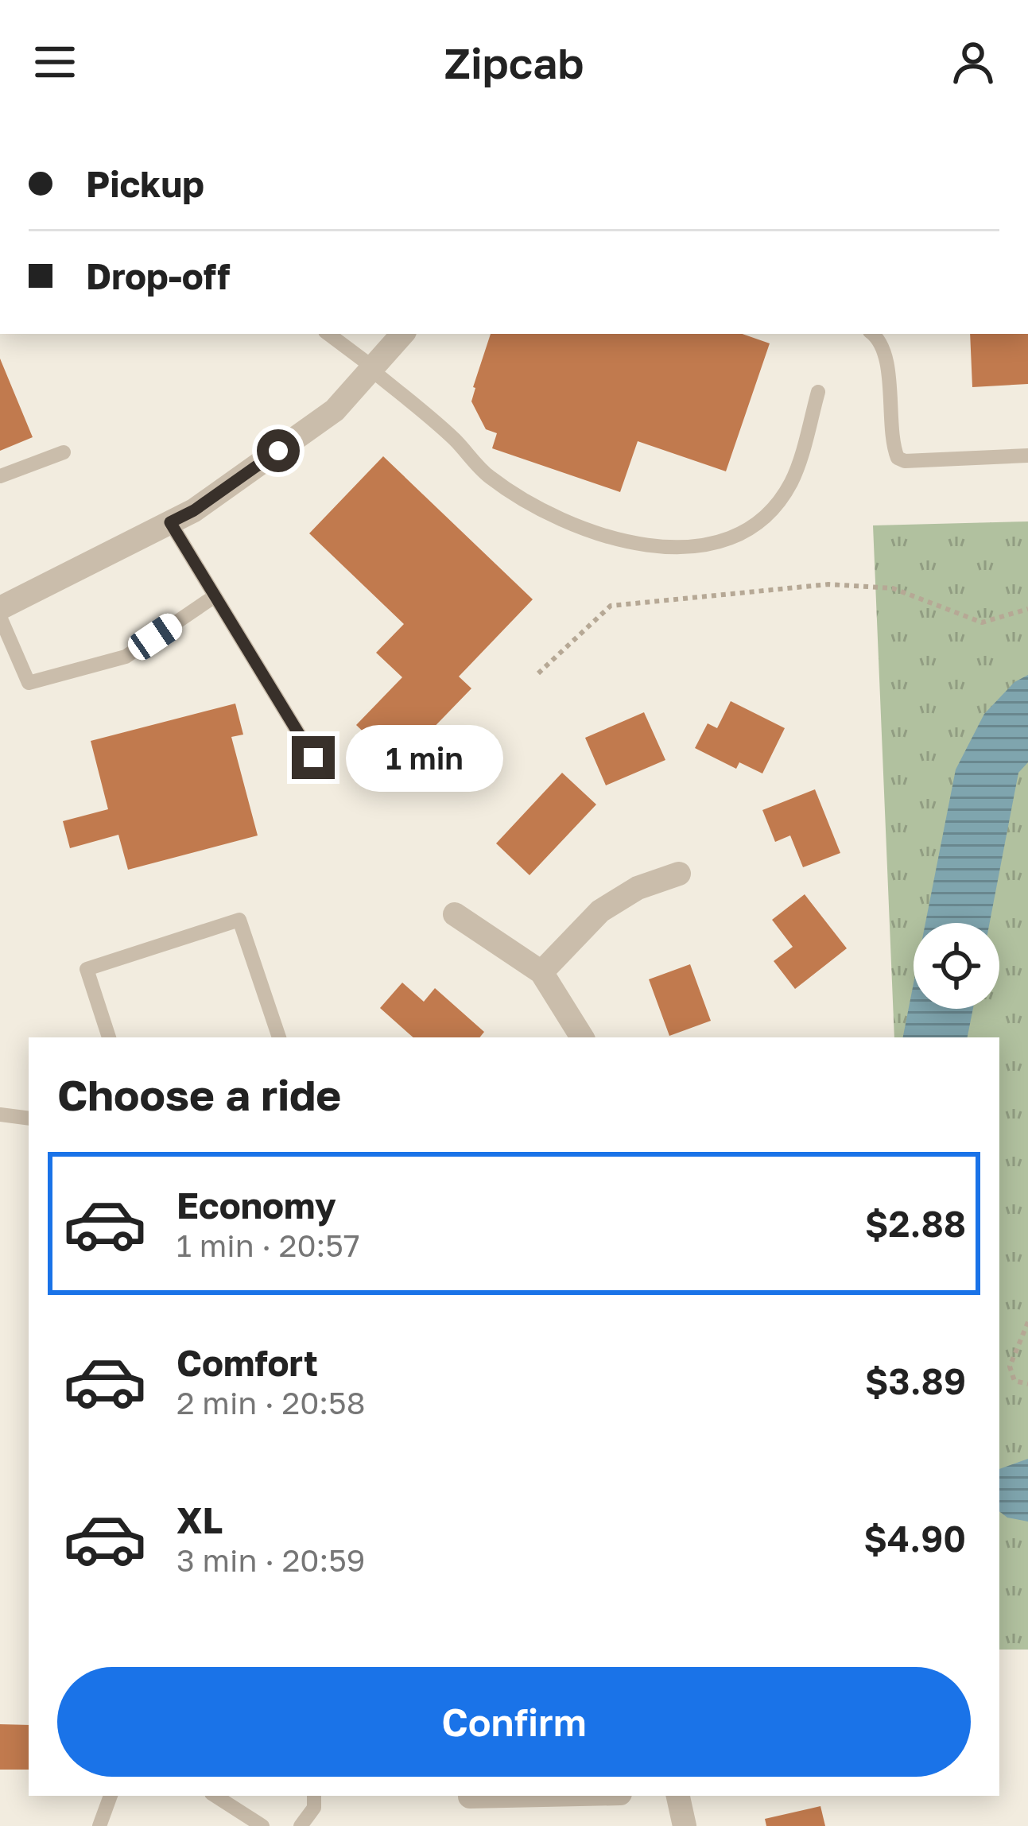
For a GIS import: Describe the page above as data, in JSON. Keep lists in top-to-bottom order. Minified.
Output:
{"page":{"header":"Zipcab","banner":["Pickup","Drop-off"],"bubble":"1 min","heading":"Choose a ride","list":[{"name":"Economy","note":"1 min · 20:57","value":"$2.88"},{"name":"Comfort","note":"2 min · 20:58","value":"$3.89"},{"name":"XL","note":"3 min · 20:59","value":"$4.90"}],"buttons":"Confirm"}}
